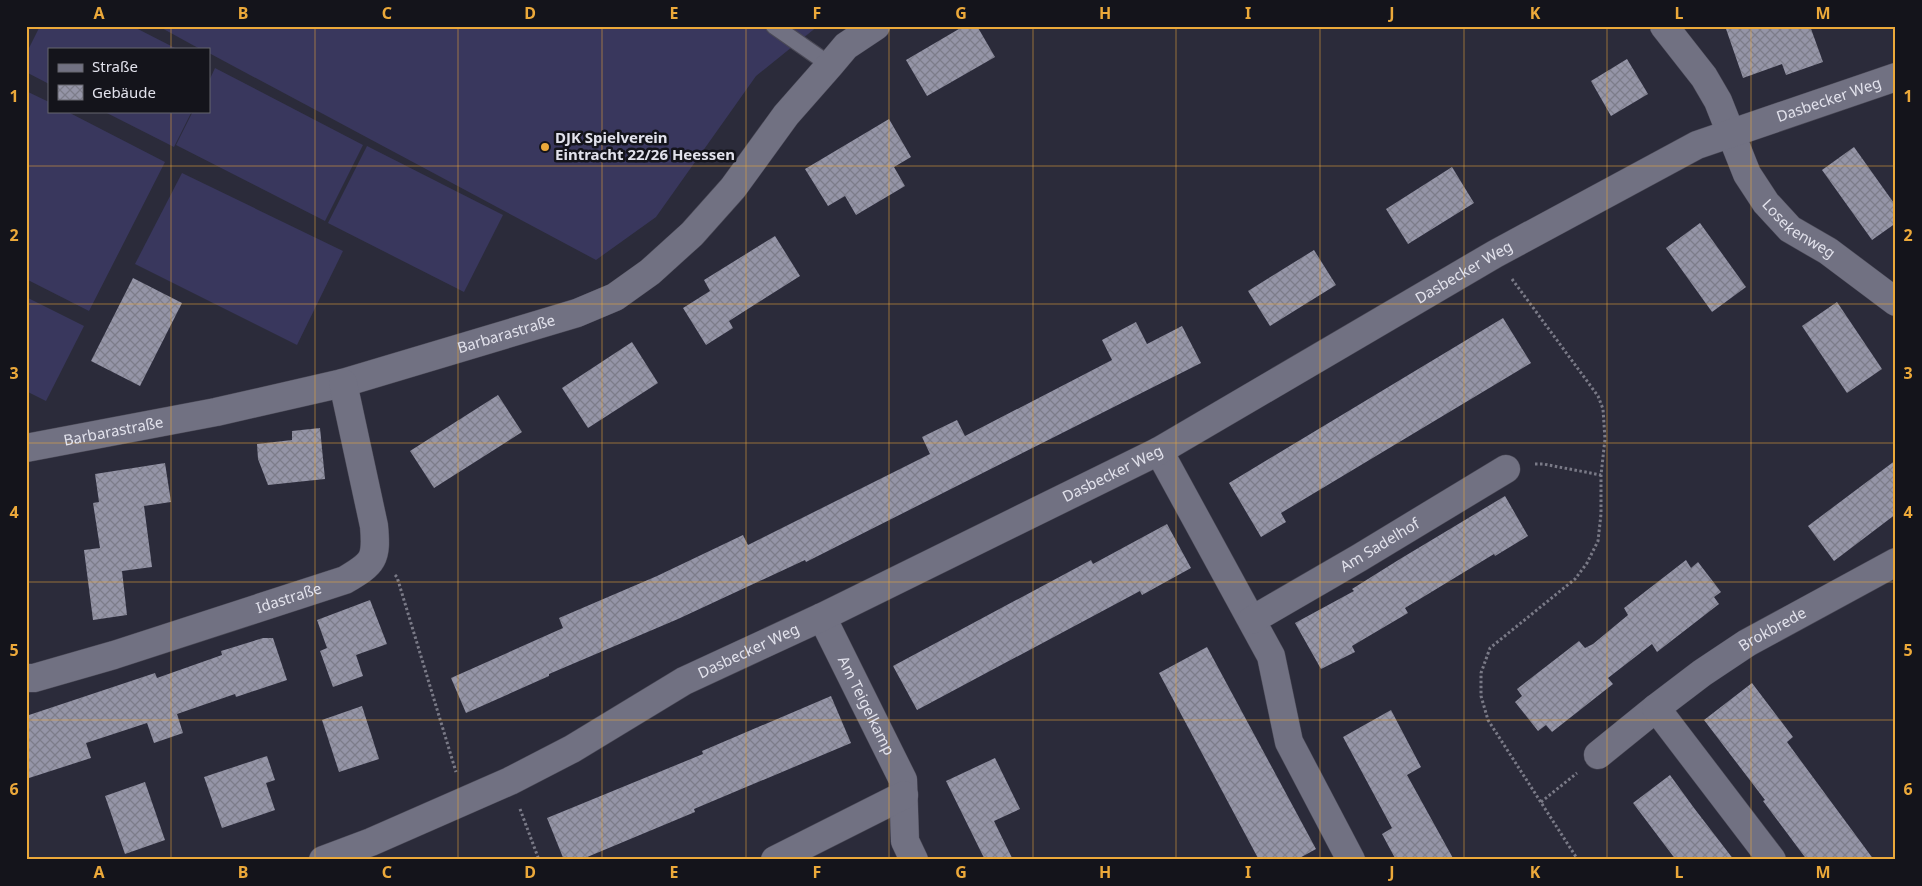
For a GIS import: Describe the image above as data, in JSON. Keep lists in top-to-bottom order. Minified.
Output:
{"streets":{"street":["Dasbecker Weg","Losekenweg","Barbarastraße","Am Sadelhof","Idastraße","Brokbrede","Am Teigelkamp"]},"crossings":[["Dasbecker Weg","Losekenweg"],["Dasbecker Weg","Am Teigelkamp"]],"places":["DJK Spielverein Eintracht 22/26 Heessen"],"legend":["Straße","Gebäude"],"grid":{"columns":["A","B","C","D","E","F","G","H","I","J","K","L","M"],"rows":["1","2","3","4","5","6"]}}
